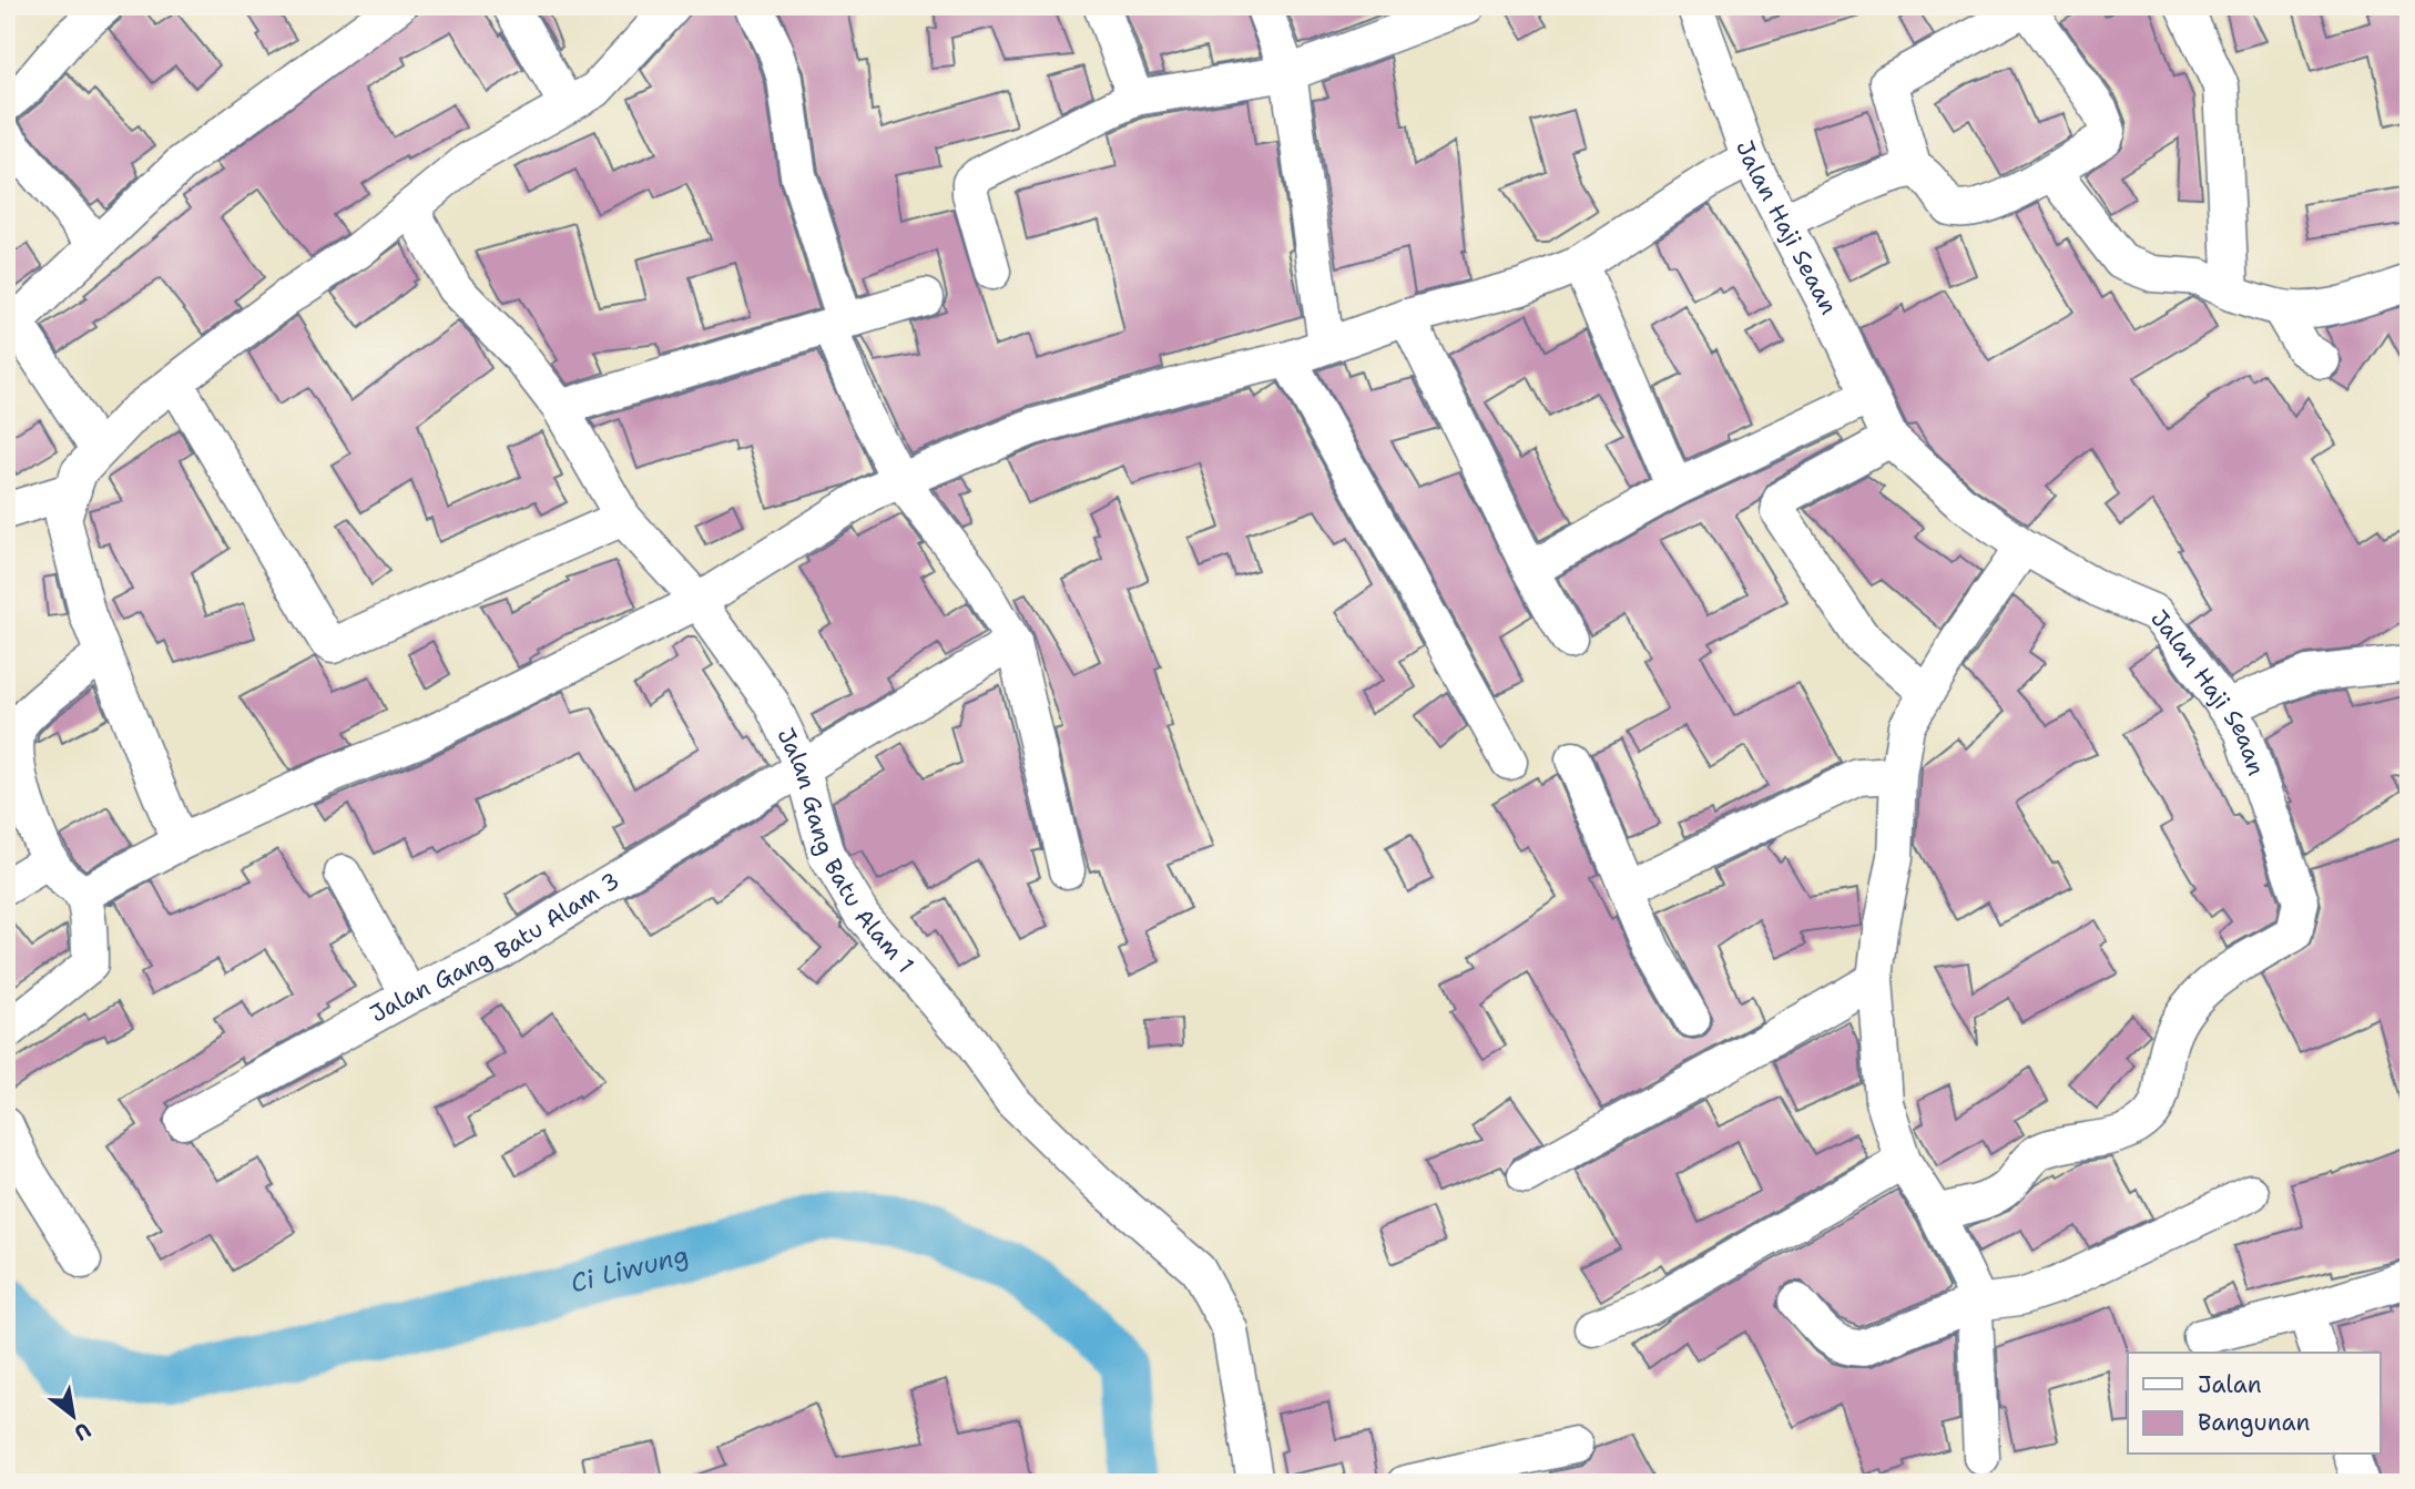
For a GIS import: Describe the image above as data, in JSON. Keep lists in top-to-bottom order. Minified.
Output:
{"streets":{"street":["Jalan Haji Seaan","Jalan Gang Batu Alam 1","Jalan Gang Batu Alam 3"]},"crossings":[["Jalan Gang Batu Alam 1","Jalan Gang Batu Alam 3"]],"water":["Ci Liwung"],"legend":["Jalan","Bangunan"],"north":"bottom right"}
